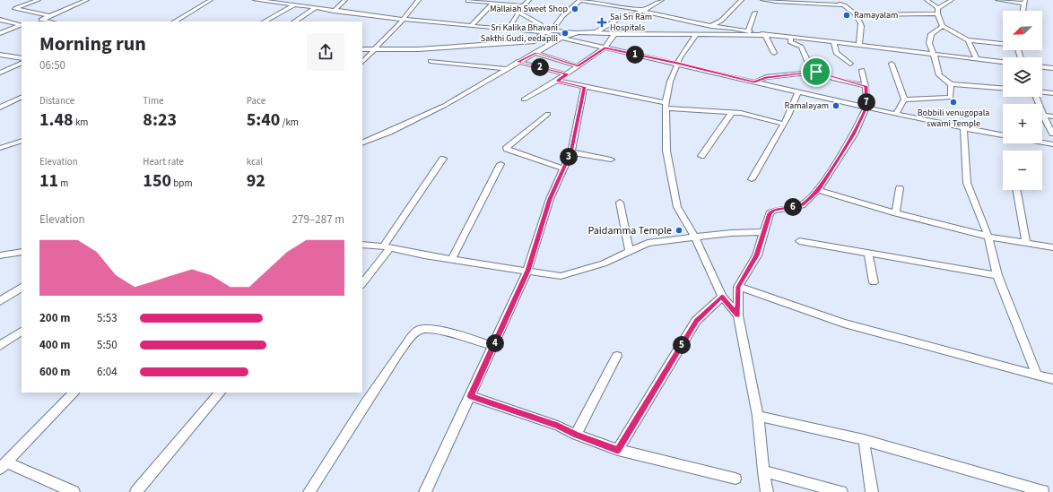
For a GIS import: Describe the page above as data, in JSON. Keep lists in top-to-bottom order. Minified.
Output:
{"places":{"other":["Mallaiah Sweet Shop","Ramayalam","Sri Kalika Bhavani Sakthi Gudi, eedaplli","Bobbili venugopala swami Temple","Ramalayam","Paidamma Temple"],"health":["Sai Sri Ram Hospitals"]},"north":"bottom left","page":{"map_buttons":["+","−"],"heading":["Morning run","06:50"],"pins":["1","2","7","3","6","4","5"],"stats":[["Distance","1.48 km"],["Time","8:23"],["Pace","5:40 /km"],["Elevation","11 m"],["Heart rate","150 bpm"],["kcal","92"]],"chart":["Elevation","279–287 m"],"list":[{"name":"200 m","note":"5:53"},{"name":"400 m","note":"5:50"},{"name":"600 m","note":"6:04"}]}}
